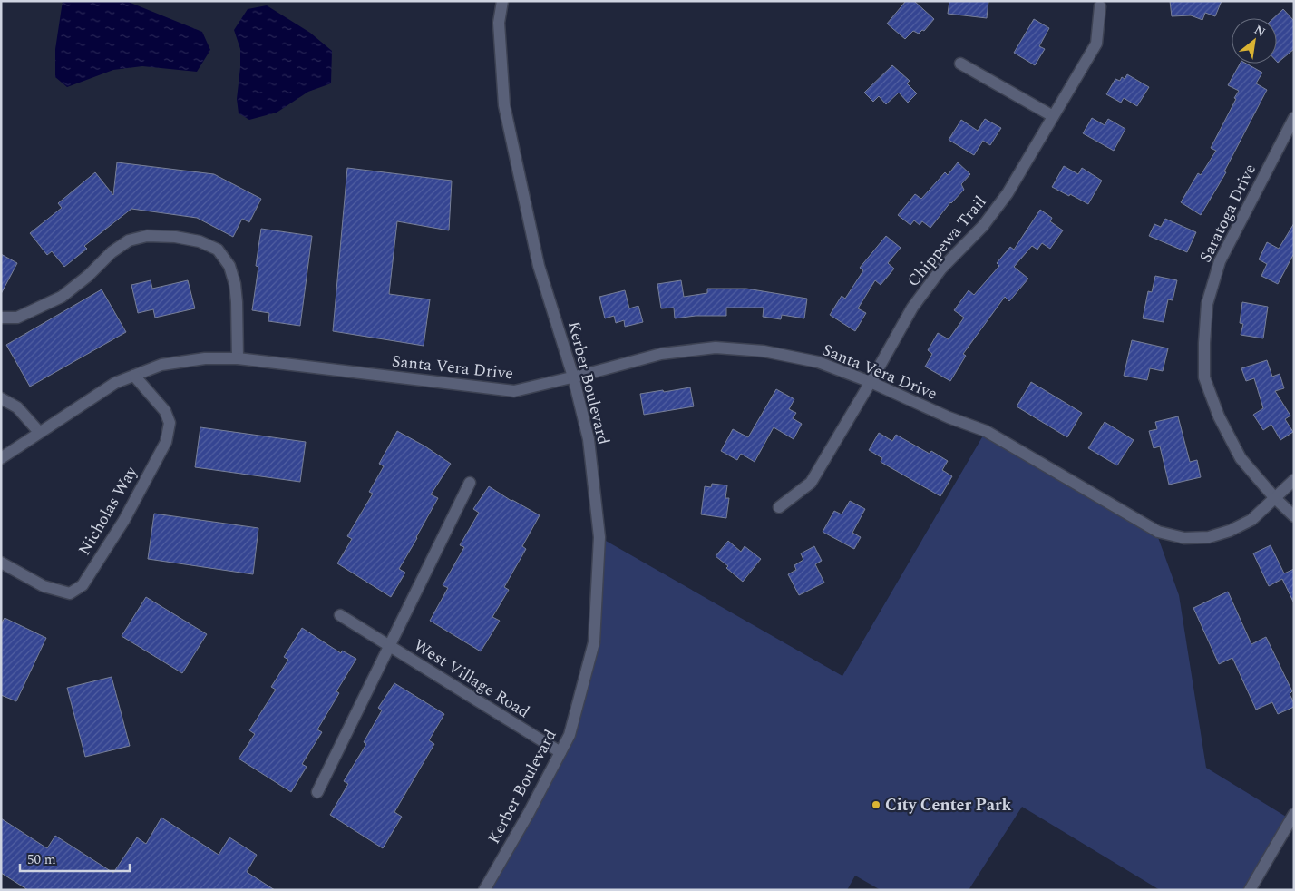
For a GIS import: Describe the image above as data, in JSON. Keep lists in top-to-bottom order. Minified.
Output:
{"streets":{"street":["Saratoga Drive","Chippewa Trail","Santa Vera Drive","Kerber Boulevard","Nicholas Way","West Village Road"]},"crossings":[["Saratoga Drive","Santa Vera Drive"],["Chippewa Trail","Santa Vera Drive"],["Santa Vera Drive","Kerber Boulevard"],["Santa Vera Drive","Nicholas Way"],["Kerber Boulevard","West Village Road"]],"places":["City Center Park"],"scale_bar":"50 m","north":"top right"}
